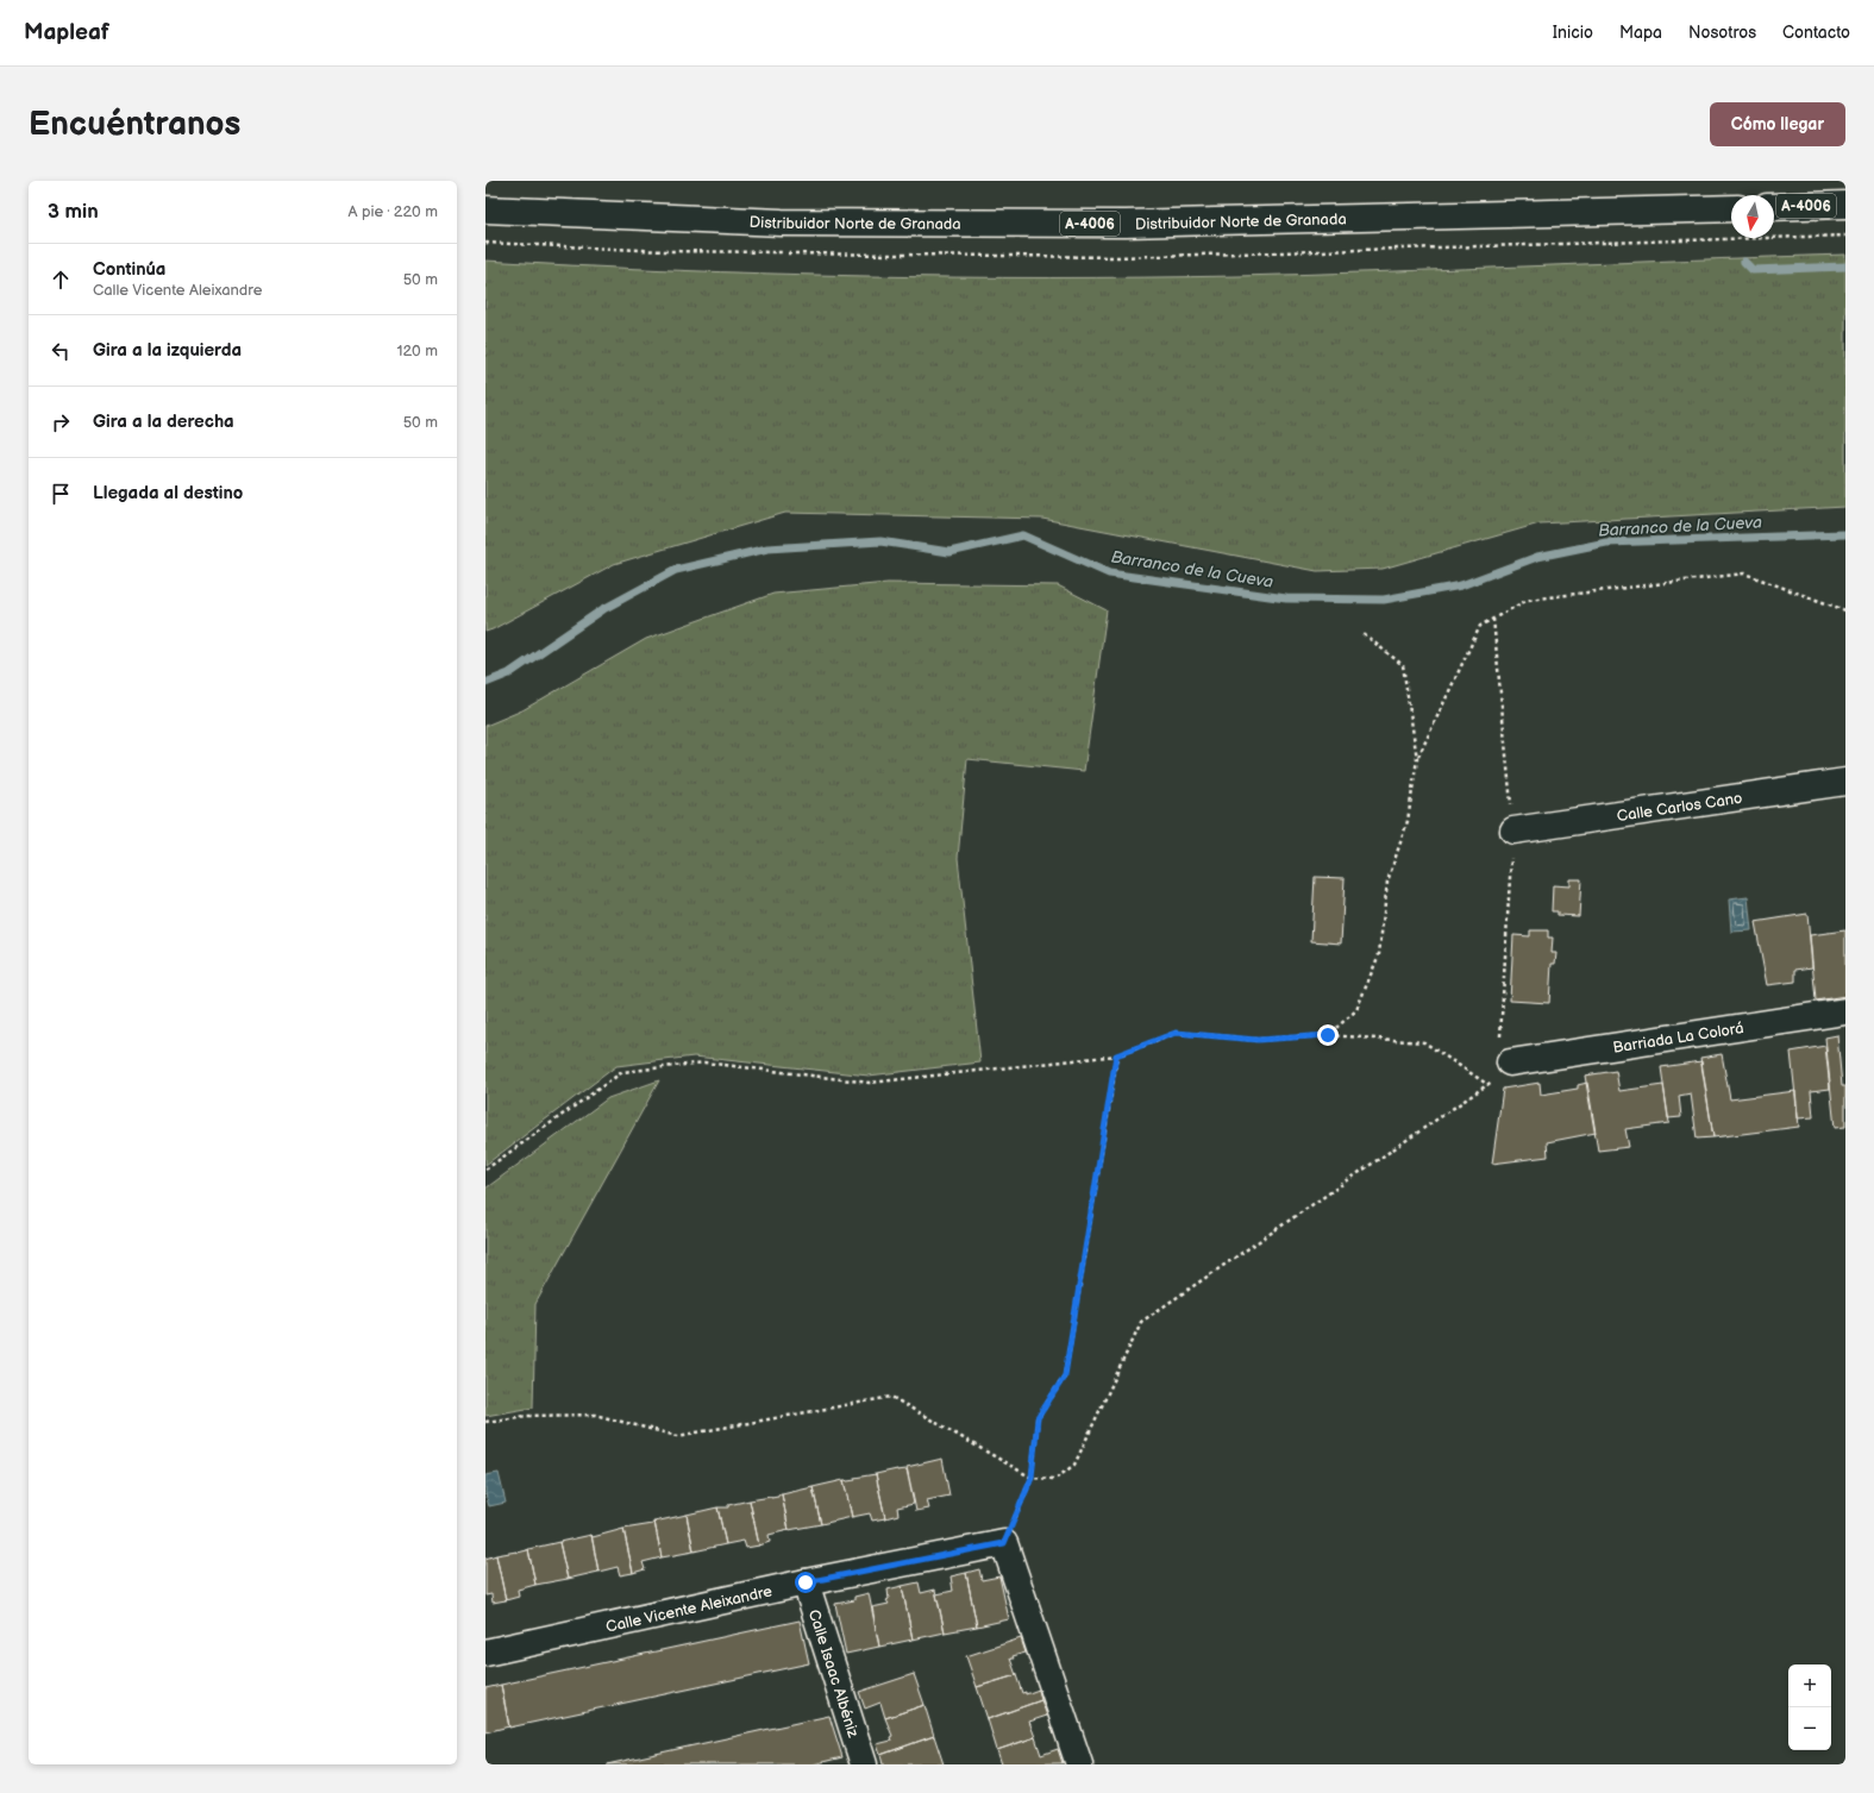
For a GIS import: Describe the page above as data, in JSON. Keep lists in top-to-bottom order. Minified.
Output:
{"streets":{"street":["A-4006","Distribuidor Norte de Granada","Calle Carlos Cano","Barriada La Colorá","Calle Vicente Aleixandre","Calle Isaac Albéniz"]},"crossings":[["Calle Vicente Aleixandre","Calle Isaac Albéniz"]],"water":["Barranco de la Cueva"],"north":"bottom","page":{"header":"Mapleaf","nav":["Inicio","Mapa","Nosotros","Contacto"],"buttons":"Cómo llegar","title":"Encuéntranos","heading":["3 min","A pie · 220 m"],"list":[["Continúa","Calle Vicente Aleixandre","50 m"],["Gira a la izquierda","120 m"],["Gira a la derecha","50 m"],"Llegada al destino"],"map_buttons":["+","−"]}}
